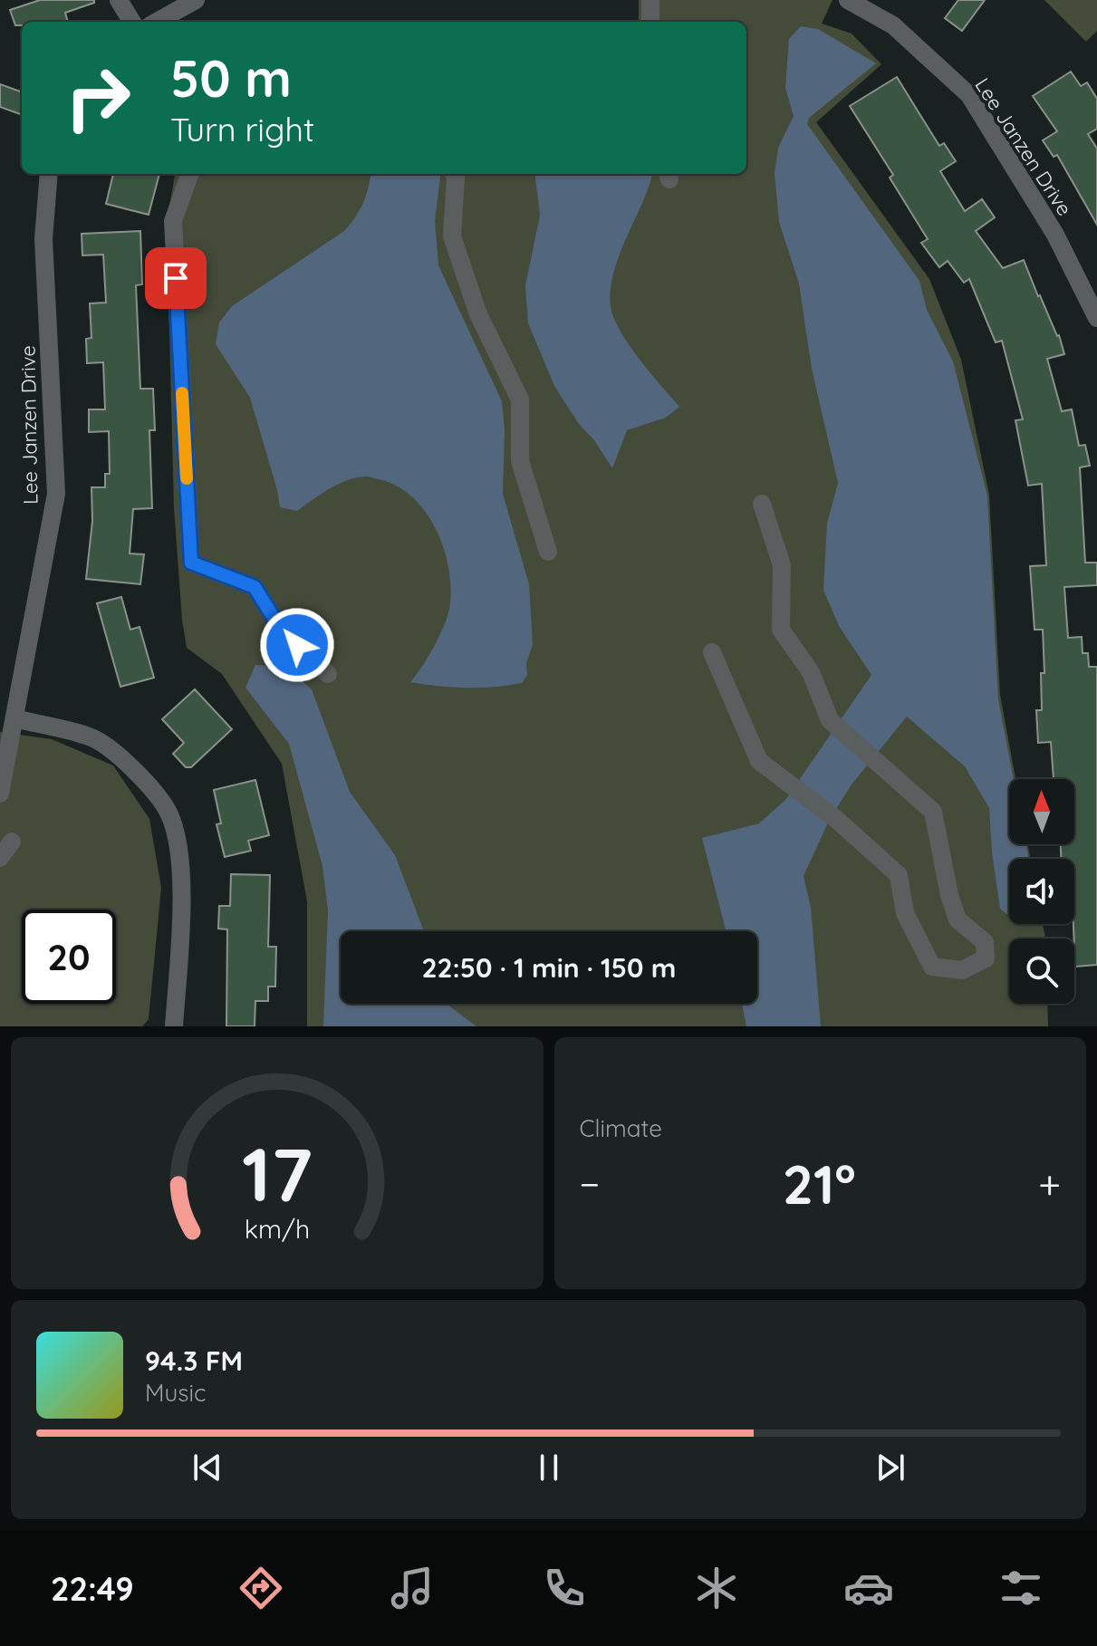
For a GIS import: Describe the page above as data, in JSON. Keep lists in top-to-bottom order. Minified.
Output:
{"streets":{"street":["Lee Janzen Drive"]},"north":"top","page":{"turn":["50 m","Turn right"],"limit":"20","trip":"22:50 · 1 min · 150 m","tile":"Climate","heat":["−","21°","+"],"song":["94.3 FM","Music"],"tabs":"22:49","gauge":["17","km/h"]}}
